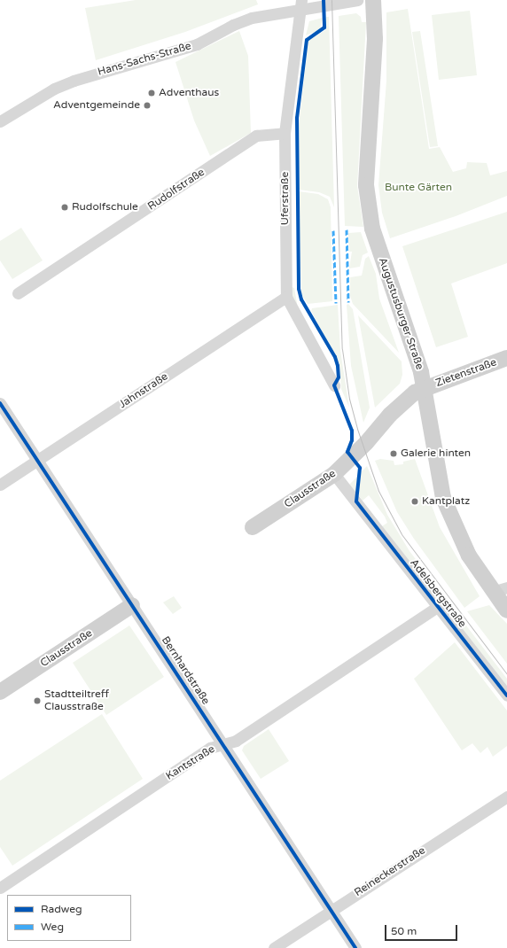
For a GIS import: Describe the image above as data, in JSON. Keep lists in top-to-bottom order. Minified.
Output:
{"streets":{"main road":["Augustusburger Straße","Zietenstraße","Clausstraße"],"street":["Hans-Sachs-Straße","Rudolfstraße","Uferstraße","Jahnstraße","Adelsbergstraße","Bernhardstraße","Kantstraße","Reineckerstraße"]},"crossings":[["Hans-Sachs-Straße","Uferstraße"],["Rudolfstraße","Uferstraße"],["Uferstraße","Jahnstraße"],["Augustusburger Straße","Zietenstraße"],["Augustusburger Straße","Clausstraße"],["Zietenstraße","Clausstraße"],["Jahnstraße","Bernhardstraße"],["Clausstraße","Adelsbergstraße"],["Clausstraße","Bernhardstraße"],["Adelsbergstraße","Kantstraße"],["Bernhardstraße","Kantstraße"],["Bernhardstraße","Reineckerstraße"]],"parks":["Bunte Gärten"],"places":["Adventhaus","Adventgemeinde","Rudolfschule","Galerie hinten","Kantplatz","Stadtteiltreff Clausstraße"],"legend":["Radweg","Weg"],"scale_bar":"50 m"}
